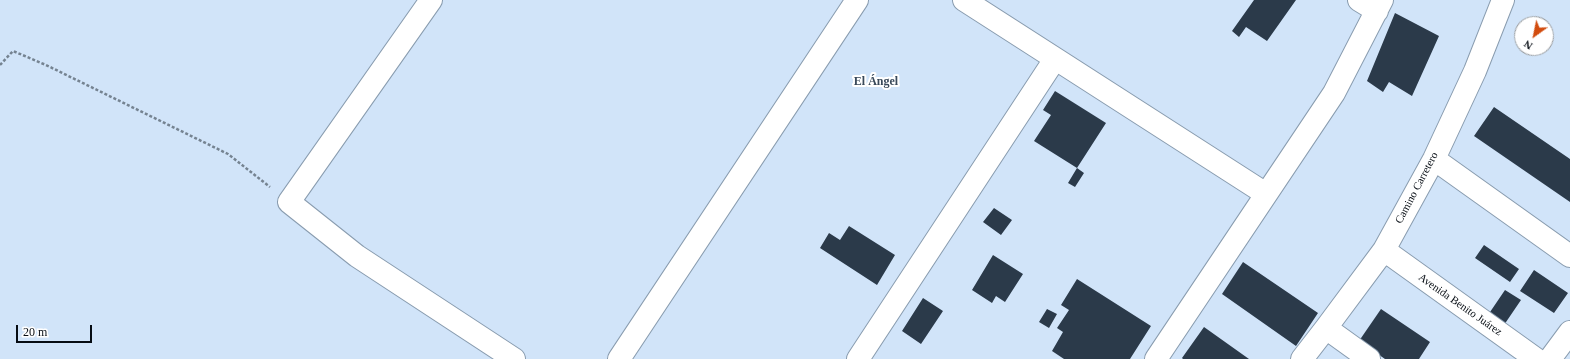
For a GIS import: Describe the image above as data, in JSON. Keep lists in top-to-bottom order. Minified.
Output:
{"streets":{"street":["Camino Carretero","Avenida Benito Juárez"]},"crossings":[["Camino Carretero","Avenida Benito Juárez"]],"districts":["El Ángel"],"scale_bar":"20 m","north":"bottom left"}
